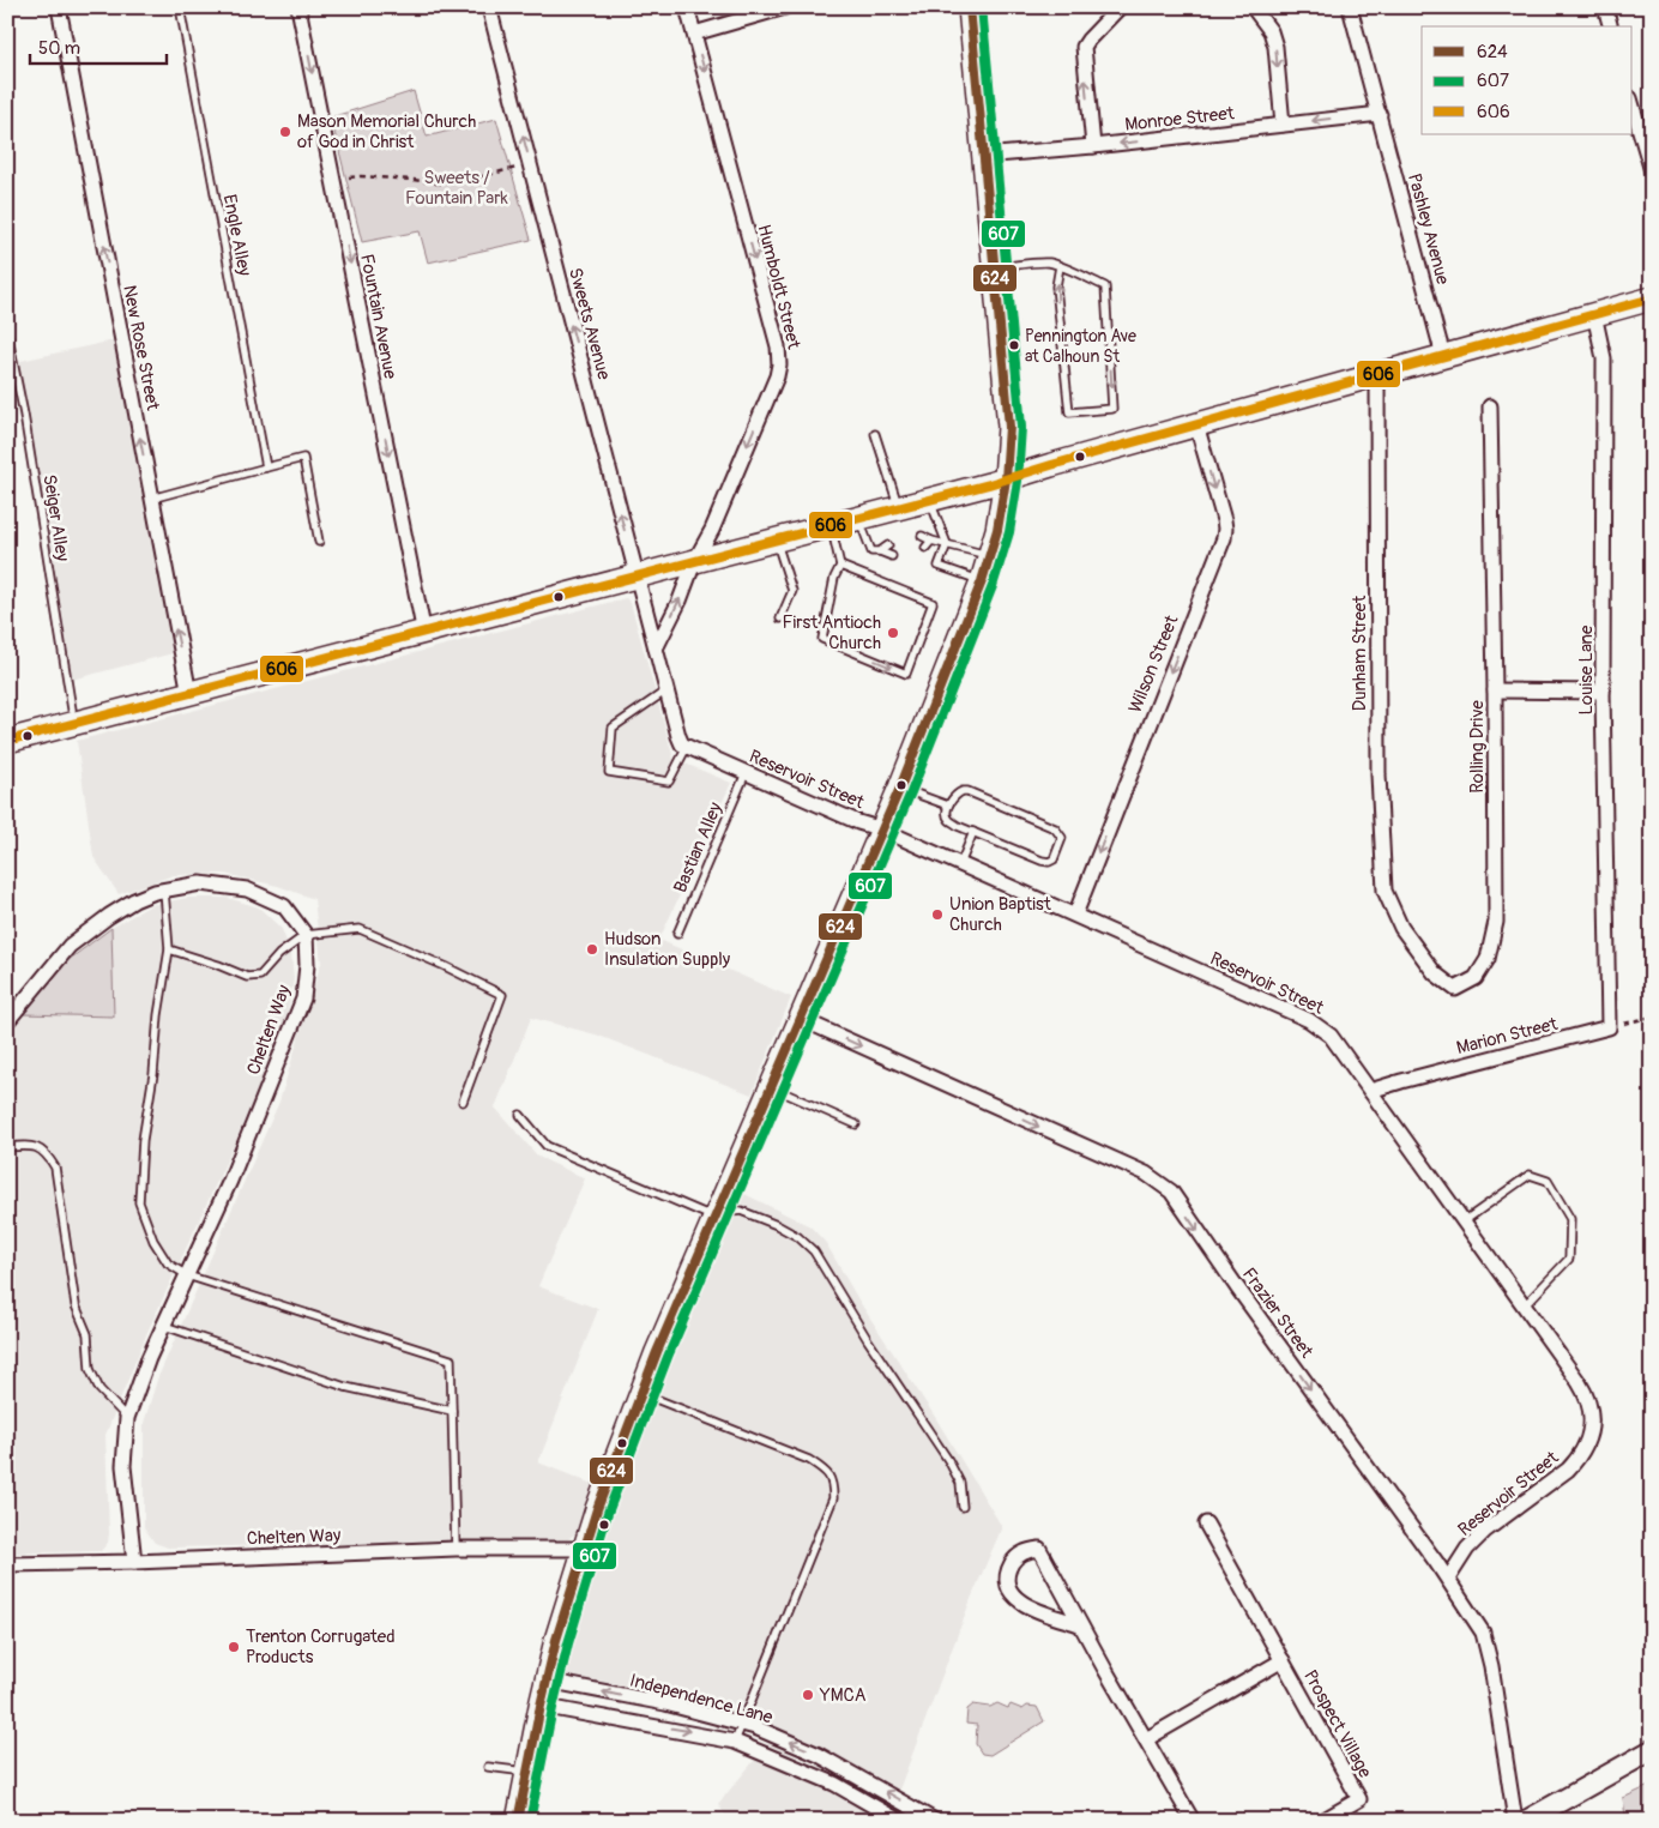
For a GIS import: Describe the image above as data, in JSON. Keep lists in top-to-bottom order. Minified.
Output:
{"streets":{"street":["Monroe Street","Pashley Avenue","Humboldt Street","Fountain Avenue","Sweets Avenue","New Rose Street","Dunham Street","Wilson Street","Louise Lane","Rolling Drive","Reservoir Street","Chelten Way","Marion Street","Frazier Street","Independence Lane","Prospect Village"],"lane":["Engle Alley","Seiger Alley","Bastian Alley"]},"crossings":[["Monroe Street","Pashley Avenue"],["Humboldt Street","Sweets Avenue"],["Dunham Street","Rolling Drive"],["Wilson Street","Reservoir Street"],["Louise Lane","Marion Street"],["Reservoir Street","Bastian Alley"],["Reservoir Street","Marion Street"],["Reservoir Street","Frazier Street"]],"one_way":["Monroe Street","Fountain Avenue","Sweets Avenue","New Rose Street","Wilson Street","Frazier Street"],"parks":["Sweets / Fountain Park"],"places":["Mason Memorial Church of God in Christ","Pennington Ave at Calhoun St","First Antioch Church","Union Baptist Church","Hudson Insulation Supply","Trenton Corrugated Products","YMCA"],"lines":["transit line 624","transit line 607","transit line 606"],"legend":["624","607","606"],"scale_bar":"50 m"}
